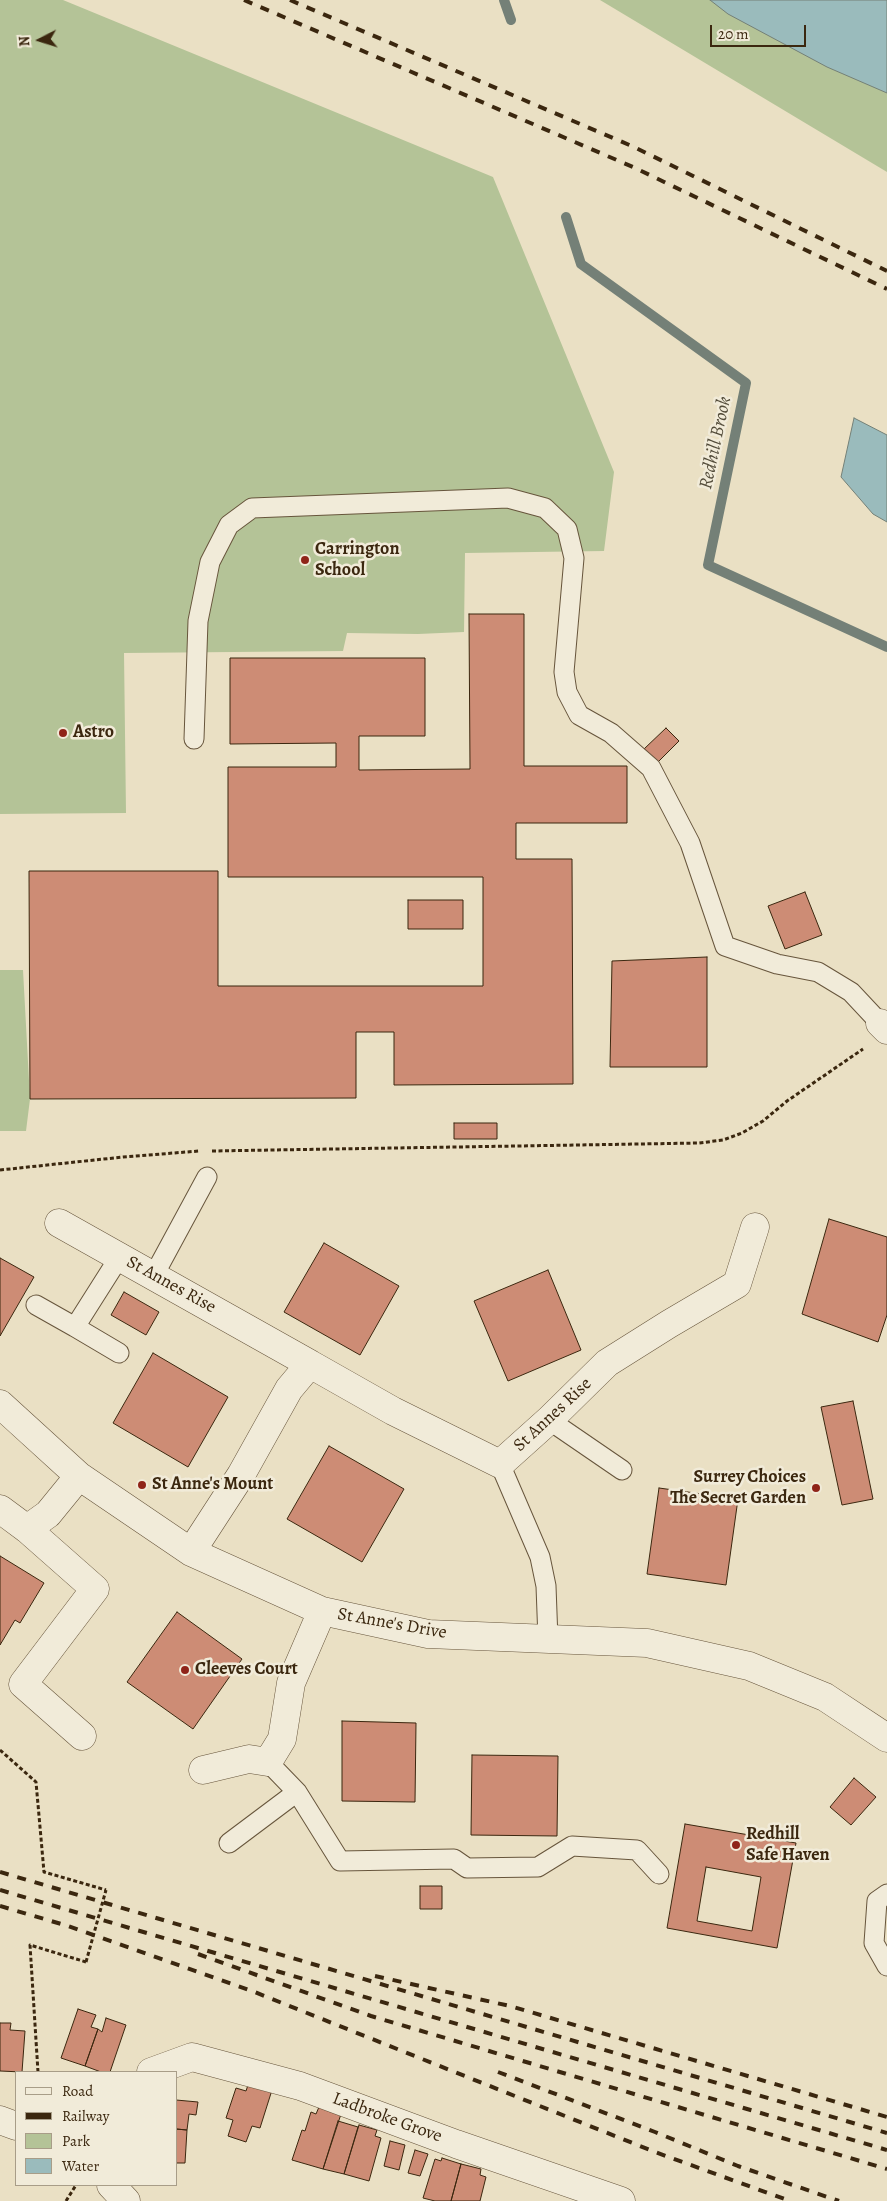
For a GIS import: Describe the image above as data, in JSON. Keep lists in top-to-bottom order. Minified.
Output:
{"streets":{"street":["St Annes Rise","St Anne's Drive","Ladbroke Grove"]},"water":["Redhill Brook"],"places":["Carrington School","Astro","St Anne's Mount","Surrey Choices The Secret Garden","Cleeves Court","Redhill Safe Haven"],"legend":["Road","Railway","Park","Water"],"scale_bar":"20 m","north":"left"}
